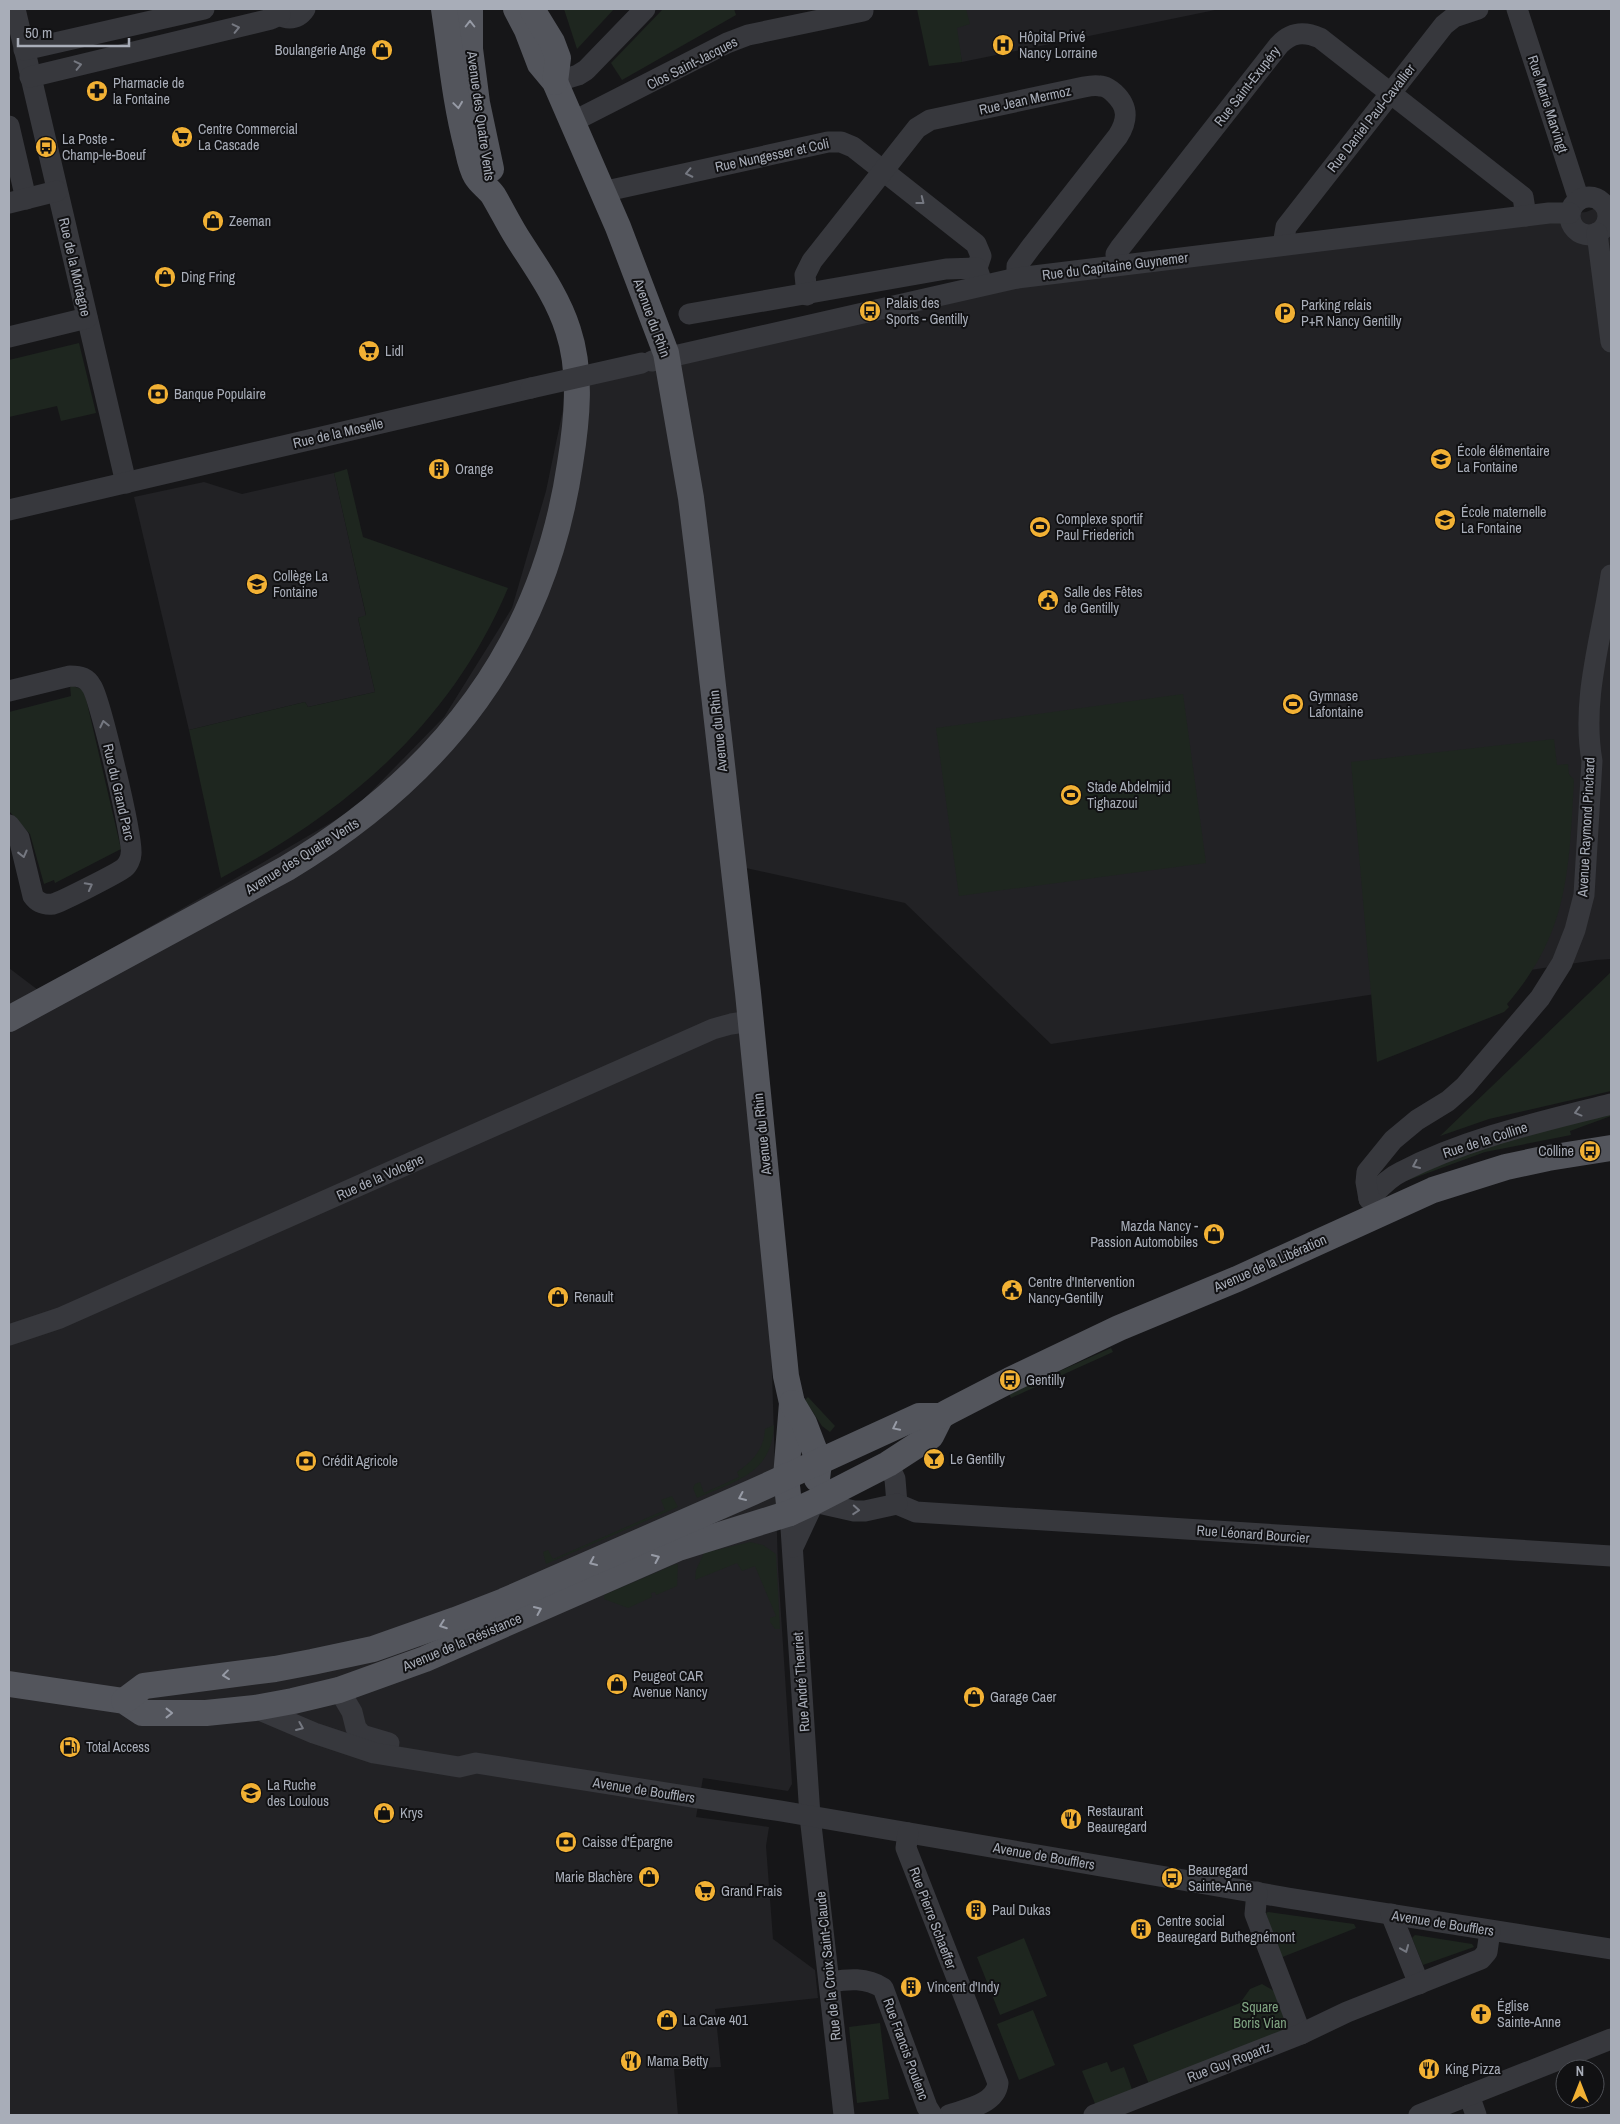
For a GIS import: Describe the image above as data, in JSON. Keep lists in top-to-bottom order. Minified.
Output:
{"streets":{"main road":["Avenue des Quatre Vents","Avenue du Rhin","Avenue de la Libération","Avenue de la Résistance"],"street":["Clos Saint-Jacques","Rue Saint-Exupéry","Rue Jean Mermoz","Rue Marie Marvingt","Rue Daniel Paul-Cavallier","Rue Nungesser et Coli","Rue du Capitaine Guynemer","Rue de la Mortagne","Rue de la Moselle","Rue du Grand Parc","Avenue Raymond Pinchard","Rue de la Colline","Rue de la Vologne","Rue Léonard Bourcier","Rue André Theuriet","Avenue de Boufflers","Rue Pierre Schaeffer","Rue de la Croix Saint-Claude","Rue Francis Poulenc","Rue Guy Ropartz"]},"crossings":[["Clos Saint-Jacques","Avenue du Rhin"],["Rue Saint-Exupéry","Rue Daniel Paul-Cavallier"],["Rue Saint-Exupéry","Rue du Capitaine Guynemer"],["Rue Jean Mermoz","Rue Nungesser et Coli"],["Rue Jean Mermoz","Rue du Capitaine Guynemer"],["Rue Marie Marvingt","Rue du Capitaine Guynemer"],["Rue Daniel Paul-Cavallier","Rue du Capitaine Guynemer"],["Rue Nungesser et Coli","Rue du Capitaine Guynemer"],["Rue Nungesser et Coli","Avenue du Rhin"],["Rue du Capitaine Guynemer","Avenue du Rhin"],["Rue du Capitaine Guynemer","Rue de la Moselle"],["Rue de la Mortagne","Rue de la Moselle"],["Avenue du Rhin","Rue de la Moselle"],["Avenue du Rhin","Rue de la Vologne"],["Avenue du Rhin","Avenue de la Libération"],["Avenue du Rhin","Avenue de la Résistance"],["Avenue Raymond Pinchard","Avenue de la Libération"],["Avenue de la Libération","Avenue de la Résistance"],["Avenue de la Résistance","Rue André Theuriet"],["Avenue de la Résistance","Avenue de Boufflers"],["Rue André Theuriet","Avenue de Boufflers"],["Rue André Theuriet","Rue de la Croix Saint-Claude"],["Avenue de Boufflers","Rue Pierre Schaeffer"],["Avenue de Boufflers","Rue de la Croix Saint-Claude"],["Avenue de Boufflers","Rue Guy Ropartz"],["Rue de la Croix Saint-Claude","Rue Francis Poulenc"]],"one_way":["Rue de la Colline"],"parks":["Square Boris Vian"],"places":{"hospital":["Hôpital Privé Nancy Lorraine"],"shop":["Boulangerie Ange","Zeeman","Ding Fring","Mazda Nancy - Passion Automobiles","Renault","Peugeot CAR Avenue Nancy","Garage Caer","Krys","Marie Blachère","La Cave 401"],"pharmacy":["Pharmacie de la Fontaine"],"supermarket":["Centre Commercial La Cascade","Lidl","Grand Frais"],"bus stop":["La Poste - Champ-le-Boeuf","Palais des Sports - Gentilly","Colline","Gentilly","Beauregard Sainte-Anne"],"parking":["Parking relais P+R Nancy Gentilly"],"bank":["Banque Populaire","Crédit Agricole","Caisse d'Épargne"],"school or university":["École élémentaire La Fontaine","École maternelle La Fontaine","Collège La Fontaine","La Ruche des Loulous"],"building":["Orange","Paul Dukas","Centre social Beauregard Buthegnémont","Vincent d'Indy"],"sports":["Complexe sportif Paul Friederich","Gymnase Lafontaine","Stade Abdelmjid Tighazoui"],"public building":["Salle des Fêtes de Gentilly","Centre d'Intervention Nancy-Gentilly"],"bar":["Le Gentilly"],"fuel station":["Total Access"],"restaurant":["Restaurant Beauregard","Mama Betty","King Pizza"],"church":["Église Sainte-Anne"]},"scale_bar":"50 m","north":"top"}
